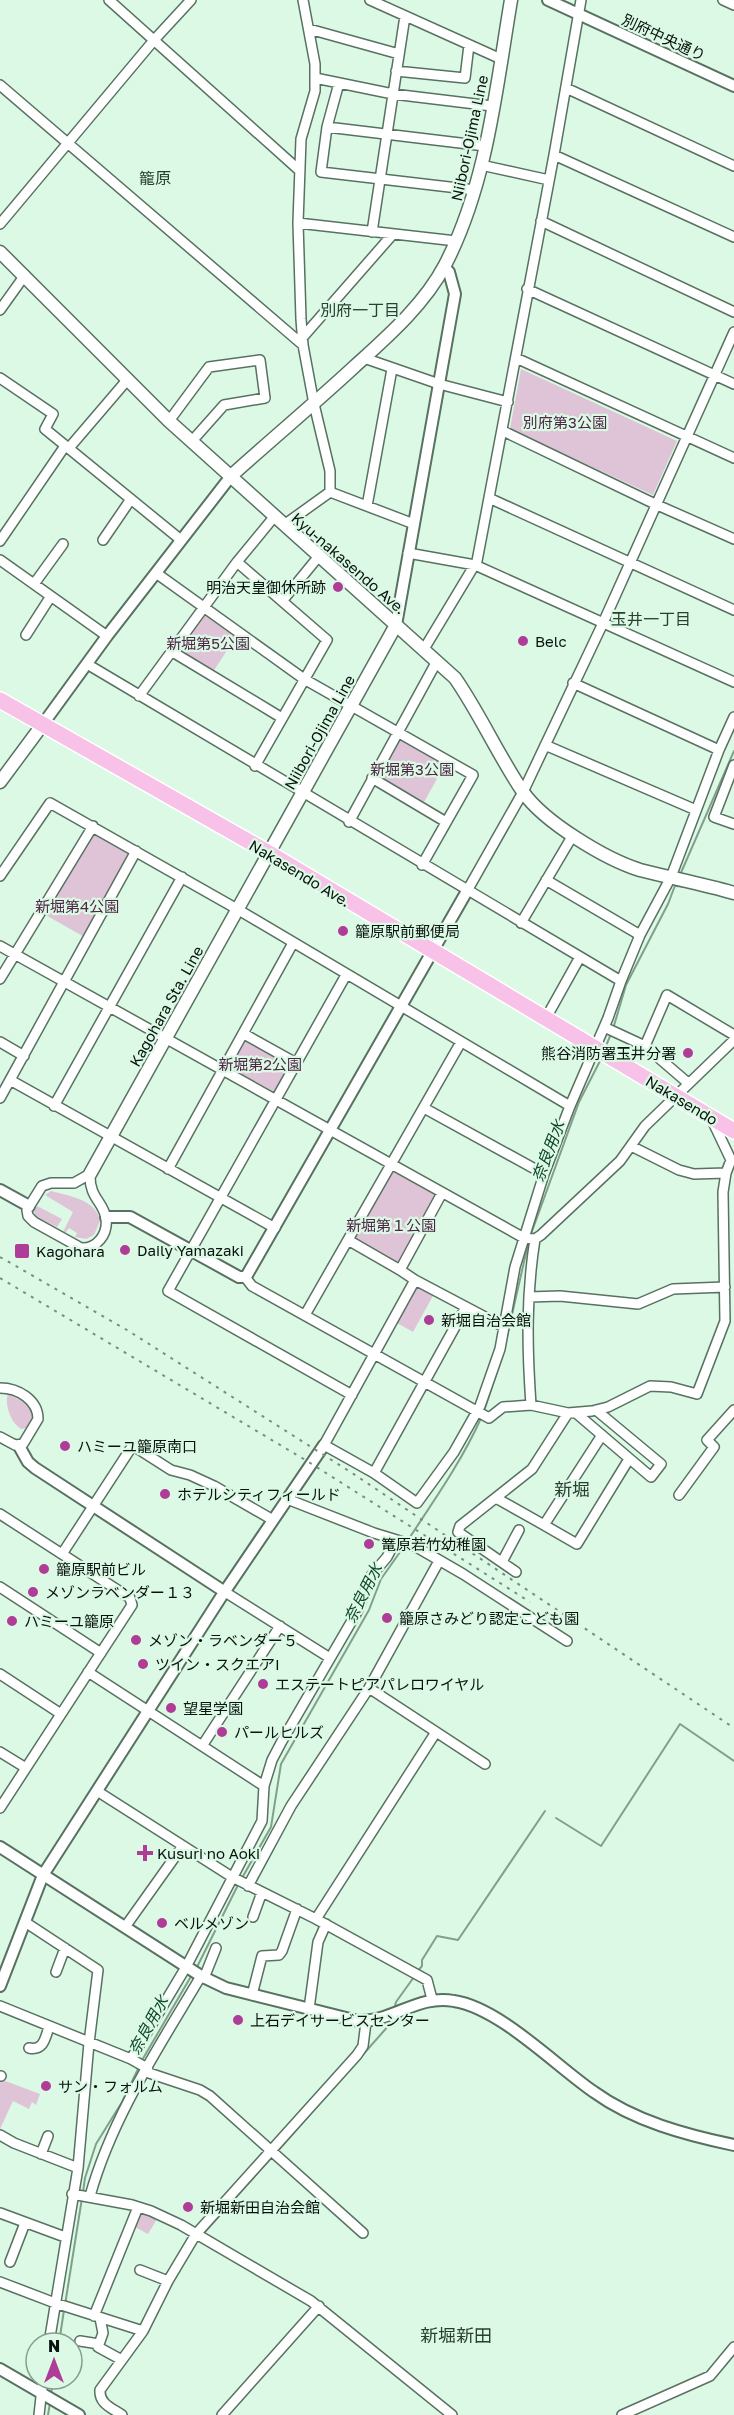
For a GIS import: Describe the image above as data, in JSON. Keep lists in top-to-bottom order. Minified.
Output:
{"streets":{"highway":["Nakasendo Ave.","Nakasendo"],"main road":["Niibori-Ojima Line","Kyu-nakasendo Ave.","Kagohara Sta. Line"],"street":["別府中央通り"]},"crossings":[["Niibori-Ojima Line","Kyu-nakasendo Ave."],["Niibori-Ojima Line","Nakasendo Ave."],["Niibori-Ojima Line","Kagohara Sta. Line"],["Nakasendo Ave.","Kagohara Sta. Line"],["Nakasendo Ave.","Nakasendo"]],"districts":["籠原","別府一丁目","玉井一丁目","新堀","新堀新田"],"water":["奈良用水"],"parks":["別府第3公園","新堀第5公園","新堀第3公園","新堀第4公園","新堀第2公園","新堀第１公園"],"places":{"other":["明治天皇御休所跡","Belc","籠原駅前郵便局","熊谷消防署玉井分署","Daily Yamazaki","新堀自治会館","ハミーユ籠原南口","ホテルシティフィールド","篭原若竹幼稚園","籠原駅前ビル","メゾンラベンダー１３","籠原さみどり認定こども園","ハミーユ籠原","メゾン・ラベンダー５","ツイン・スクエアI","エステートピアパレロワイヤル","望星学園","パールヒルズ","ベルメゾン","上石デイサービスセンター","サン・フォルム","新堀新田自治会館"],"transit":["Kagohara"],"health":["Kusuri no Aoki"]},"north":"top"}
